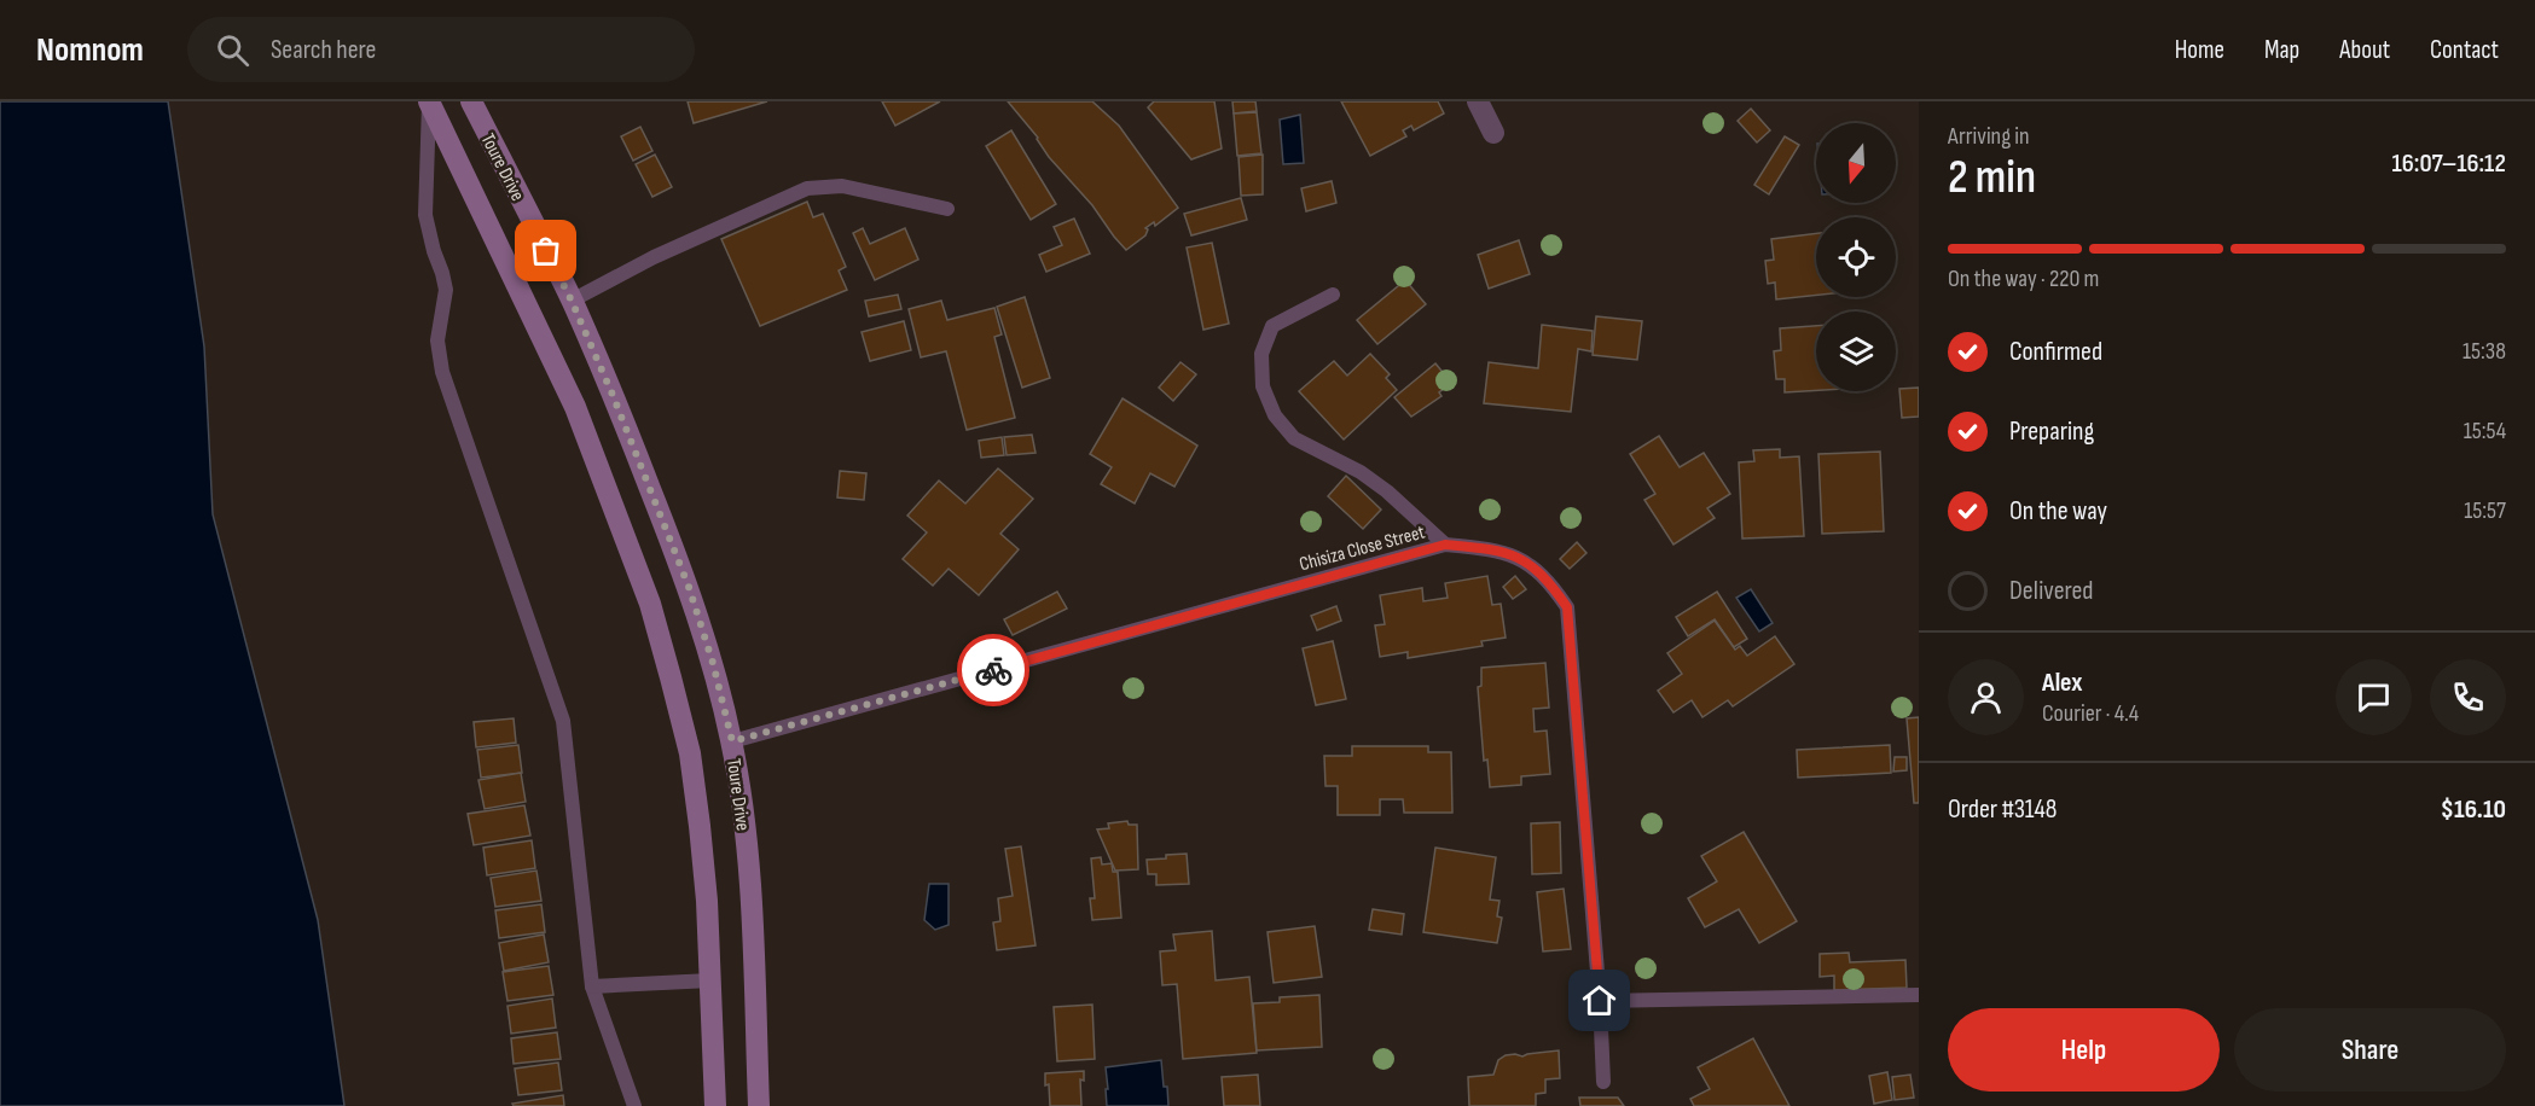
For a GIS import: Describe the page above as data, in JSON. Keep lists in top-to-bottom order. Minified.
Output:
{"streets":{"main road":["Toure Drive"],"lane":["Chisiza Close Street"]},"crossings":[["Toure Drive","Chisiza Close Street"]],"north":"bottom","page":{"header":"Nomnom","search":"Search here","nav":["Home","Map","About","Contact"],"heading":["2 min","Arriving in","16:07–16:12"],"panel":["Alex","Courier · 4.4","Order #3148","$16.10"],"bar":"On the way · 220 m","list":[["Confirmed","15:38"],["Preparing","15:54"],["On the way","15:57"],"Delivered"],"buttons":["Help","Share"]}}
